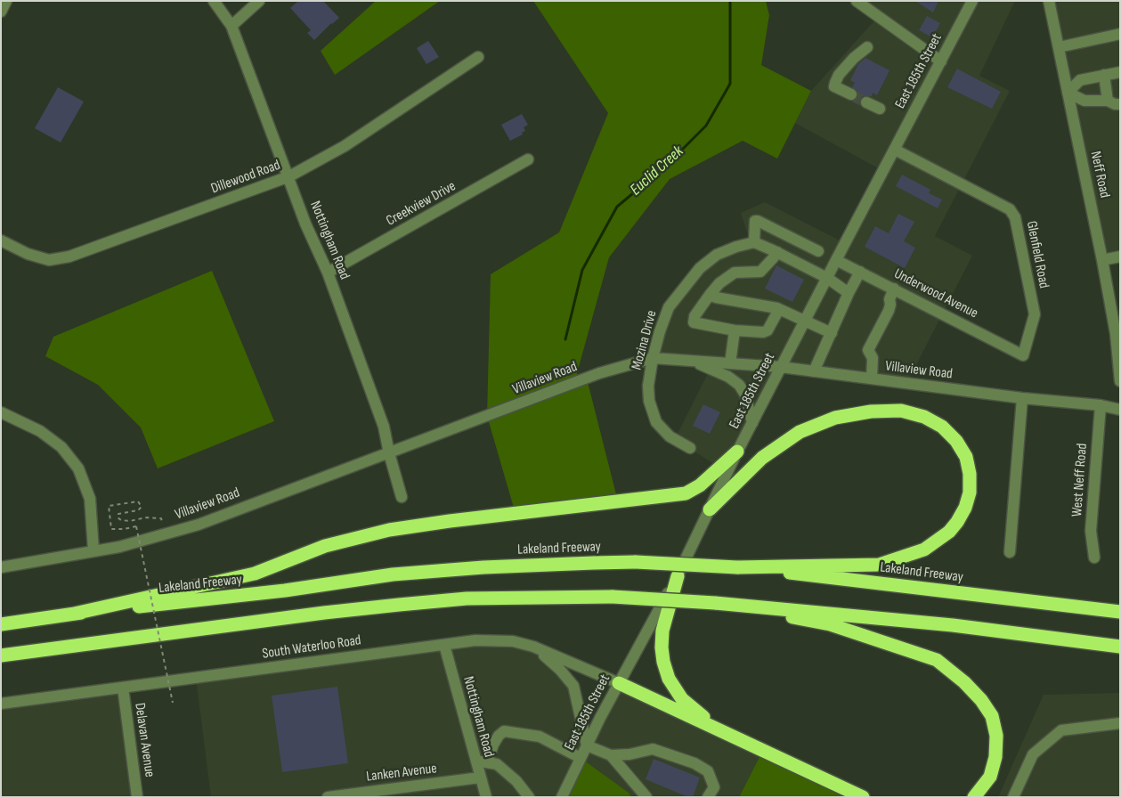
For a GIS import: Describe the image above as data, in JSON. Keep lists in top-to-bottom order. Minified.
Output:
{"streets":{"highway":["Lakeland Freeway"],"street":["East 185th Street","Neff Road","Dillewood Road","Creekview Drive","Nottingham Road","Glenfield Road","Underwood Avenue","Mozina Drive","Villaview Road","West Neff Road","South Waterloo Road","Delavan Avenue","Lanken Avenue"]},"crossings":[["East 185th Street","Glenfield Road"],["East 185th Street","Underwood Avenue"],["East 185th Street","Villaview Road"],["East 185th Street","South Waterloo Road"],["Dillewood Road","Nottingham Road"],["Creekview Drive","Nottingham Road"],["Nottingham Road","Villaview Road"],["Nottingham Road","South Waterloo Road"],["Nottingham Road","Lanken Avenue"],["Glenfield Road","Underwood Avenue"],["Mozina Drive","Villaview Road"],["Villaview Road","West Neff Road"],["South Waterloo Road","Delavan Avenue"]],"water":["Euclid Creek"]}
